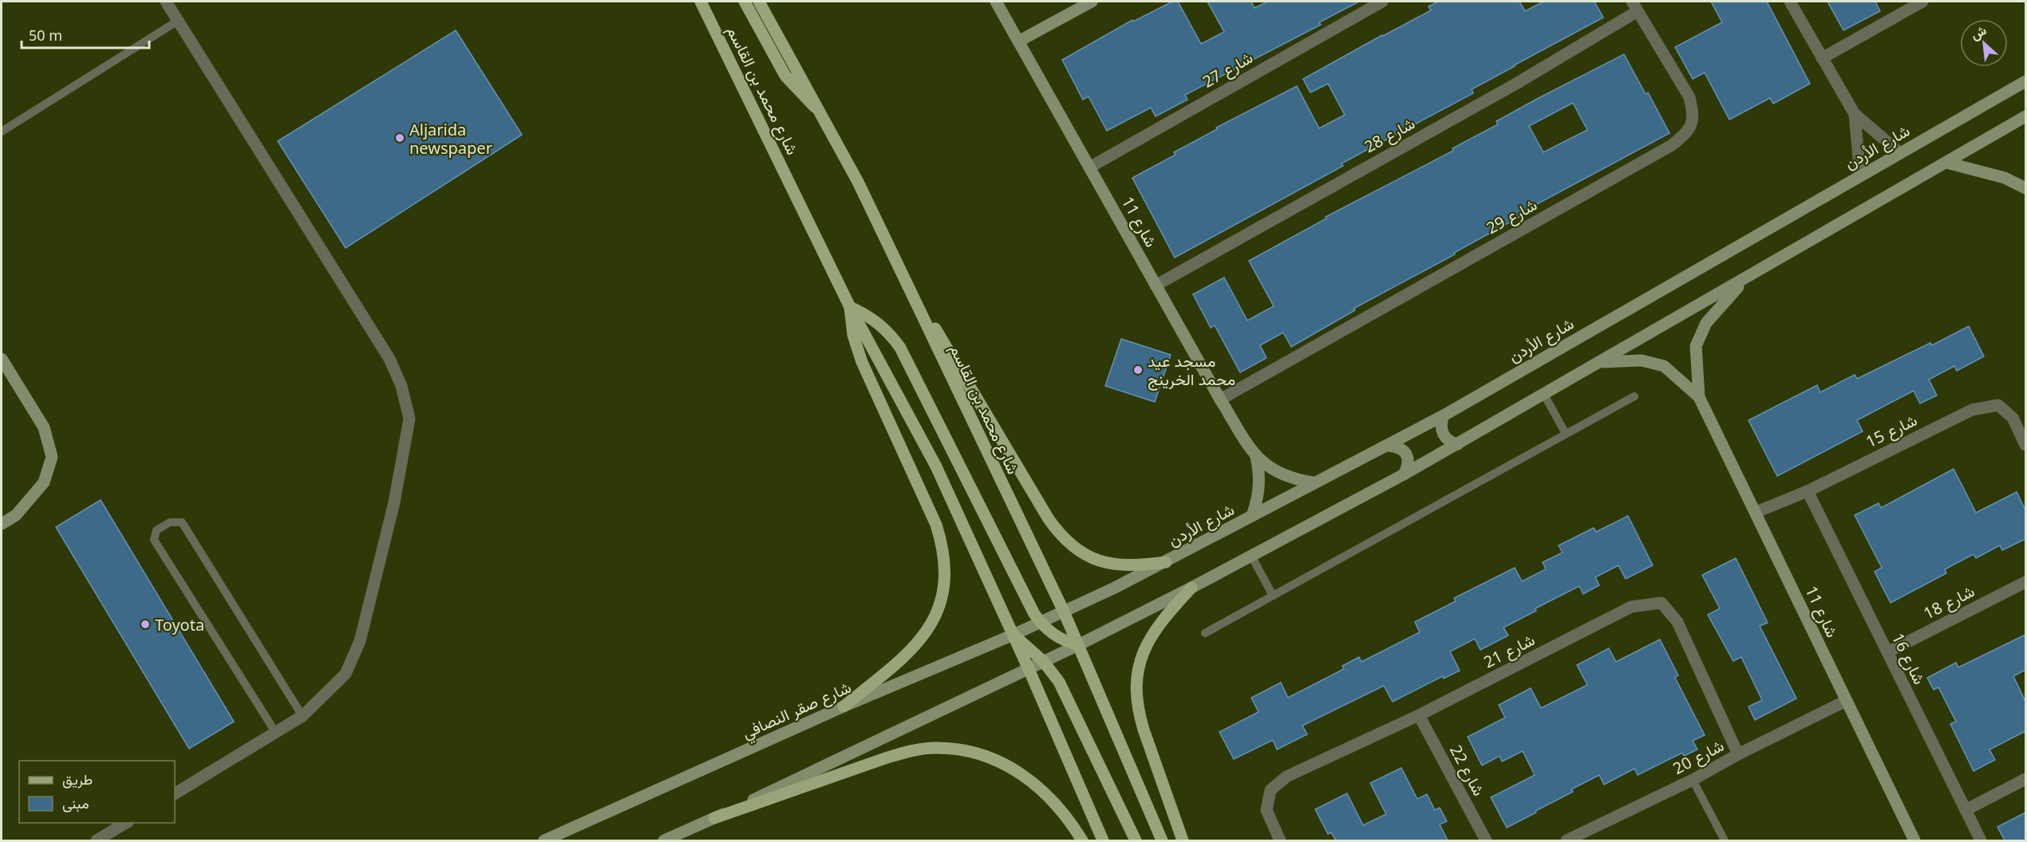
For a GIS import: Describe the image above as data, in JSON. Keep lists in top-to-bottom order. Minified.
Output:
{"streets":{"main road":["شارع محمد بن القاسم","شارع الأردن","شارع 11","شارع صقر النصافي"],"street":["شارع 27","شارع 28","شارع 29","شارع 15","شارع 18","شارع 21","شارع 16","شارع 20","شارع 22"]},"crossings":[["شارع 27","شارع 11"],["شارع محمد بن القاسم","شارع الأردن"],["شارع محمد بن القاسم","شارع صقر النصافي"],["شارع 28","شارع 29"],["شارع 28","شارع 11"],["شارع الأردن","شارع 11"],["شارع الأردن","شارع صقر النصافي"],["شارع 29","شارع 11"],["شارع 11","شارع 15"],["شارع 11","شارع 20"],["شارع 15","شارع 16"],["شارع 18","شارع 16"],["شارع 21","شارع 20"],["شارع 21","شارع 22"]],"places":["Aljarida newspaper","مسجد عيد محمد الخرينج","Toyota"],"legend":["طريق","مبنى"],"scale_bar":"50 m","north":"top left"}
